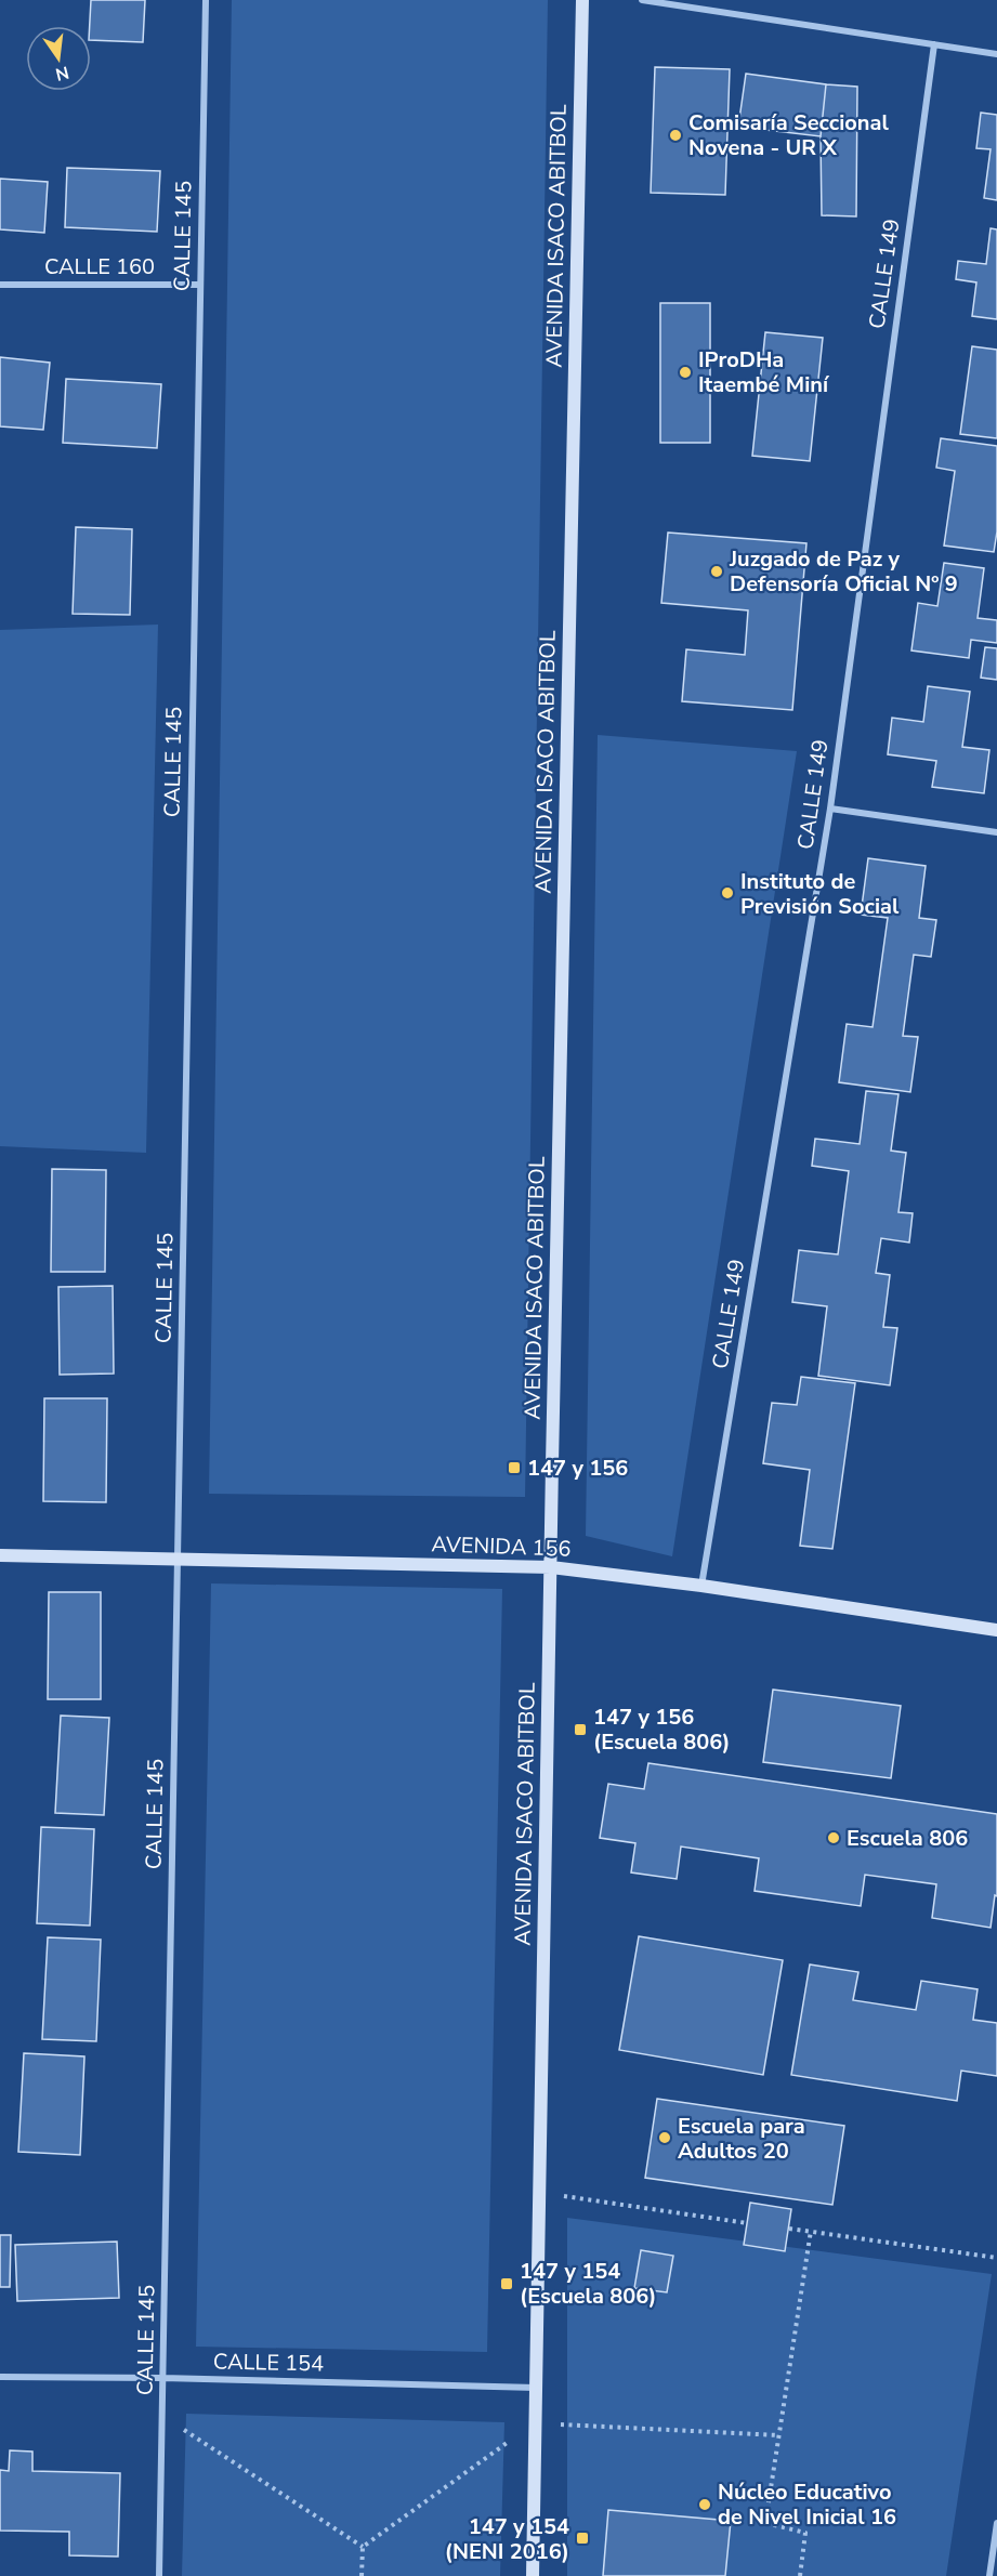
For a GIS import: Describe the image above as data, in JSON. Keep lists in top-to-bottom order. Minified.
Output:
{"streets":{"main road":["AVENIDA ISACO ABITBOL","AVENIDA 156"],"street":["CALLE 145","CALLE 160","CALLE 149","CALLE 154"]},"crossings":[["CALLE 145","CALLE 160"],["CALLE 145","AVENIDA 156"],["CALLE 145","CALLE 154"],["AVENIDA ISACO ABITBOL","AVENIDA 156"],["AVENIDA ISACO ABITBOL","CALLE 154"],["CALLE 149","AVENIDA 156"]],"places":{"other":["Comisaría Seccional Novena - UR X","IProDHa Itaembé Miní","Juzgado de Paz y Defensoría Oficial Nº 9","Instituto de Previsión Social","Escuela 806","Escuela para Adultos 20","Núcleo Educativo de Nivel Inicial 16"],"transit":["147 y 156","147 y 156 (Escuela 806)","147 y 154 (Escuela 806)","147 y 154 (NENI 2016)"]},"north":"bottom"}
